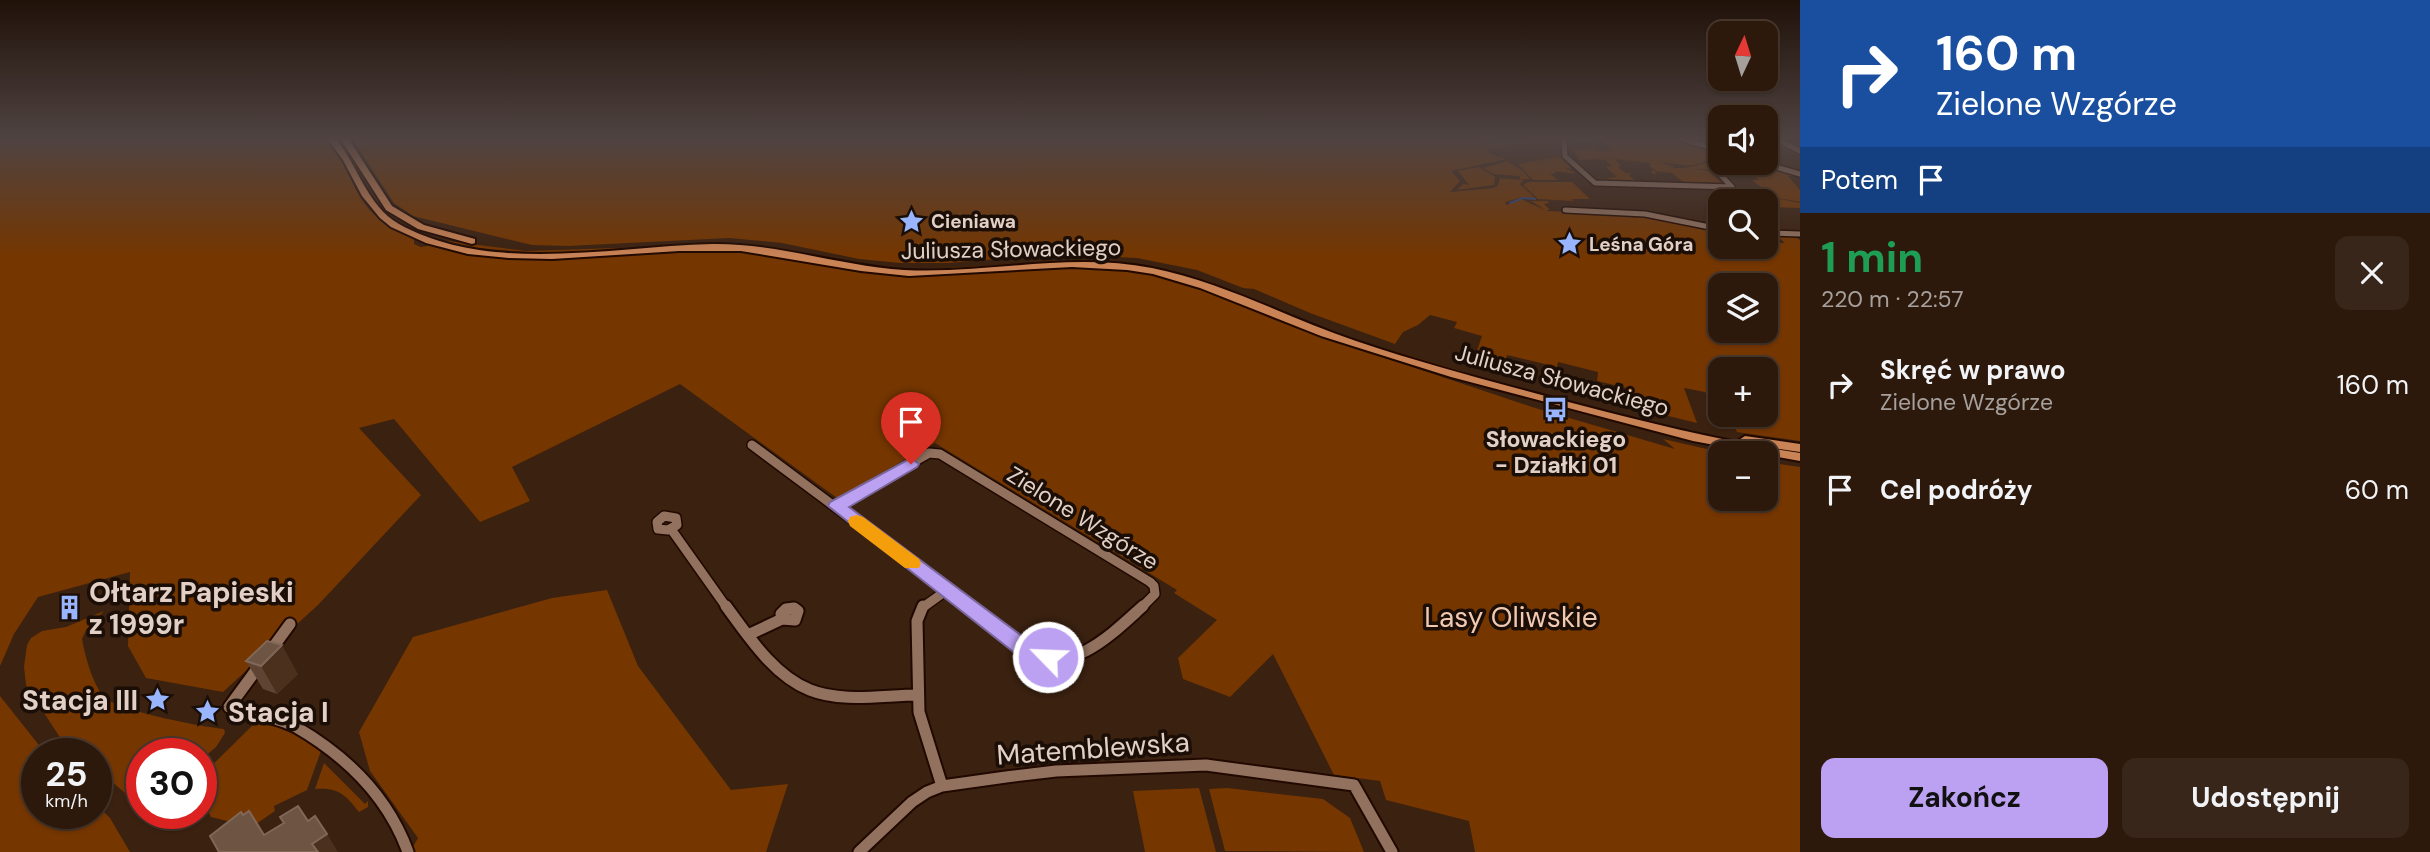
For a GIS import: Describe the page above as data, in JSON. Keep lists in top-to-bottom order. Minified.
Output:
{"streets":{"main road":["Juliusza Słowackiego"],"street":["Zielone Wzgórze","Matemblewska"]},"parks":["Lasy Oliwskie"],"places":{"place":["Cieniawa","Leśna Góra","Stacja III","Stacja I"],"bus stop":["Słowackiego - Działki 01"],"building":["Ołtarz Papieski z 1999r"]},"north":"top","page":{"turn":["160 m","Zielone Wzgórze"],"map_buttons":["+","−"],"then":"Potem","heading":["1 min","220 m · 22:57"],"list":[{"name":"Skręć w prawo","note":"Zielone Wzgórze","value":"160 m"},{"name":"Cel podróży","value":"60 m"}],"speed":"25 km/h","limit":"30","buttons":["Zakończ","Udostępnij"]}}
